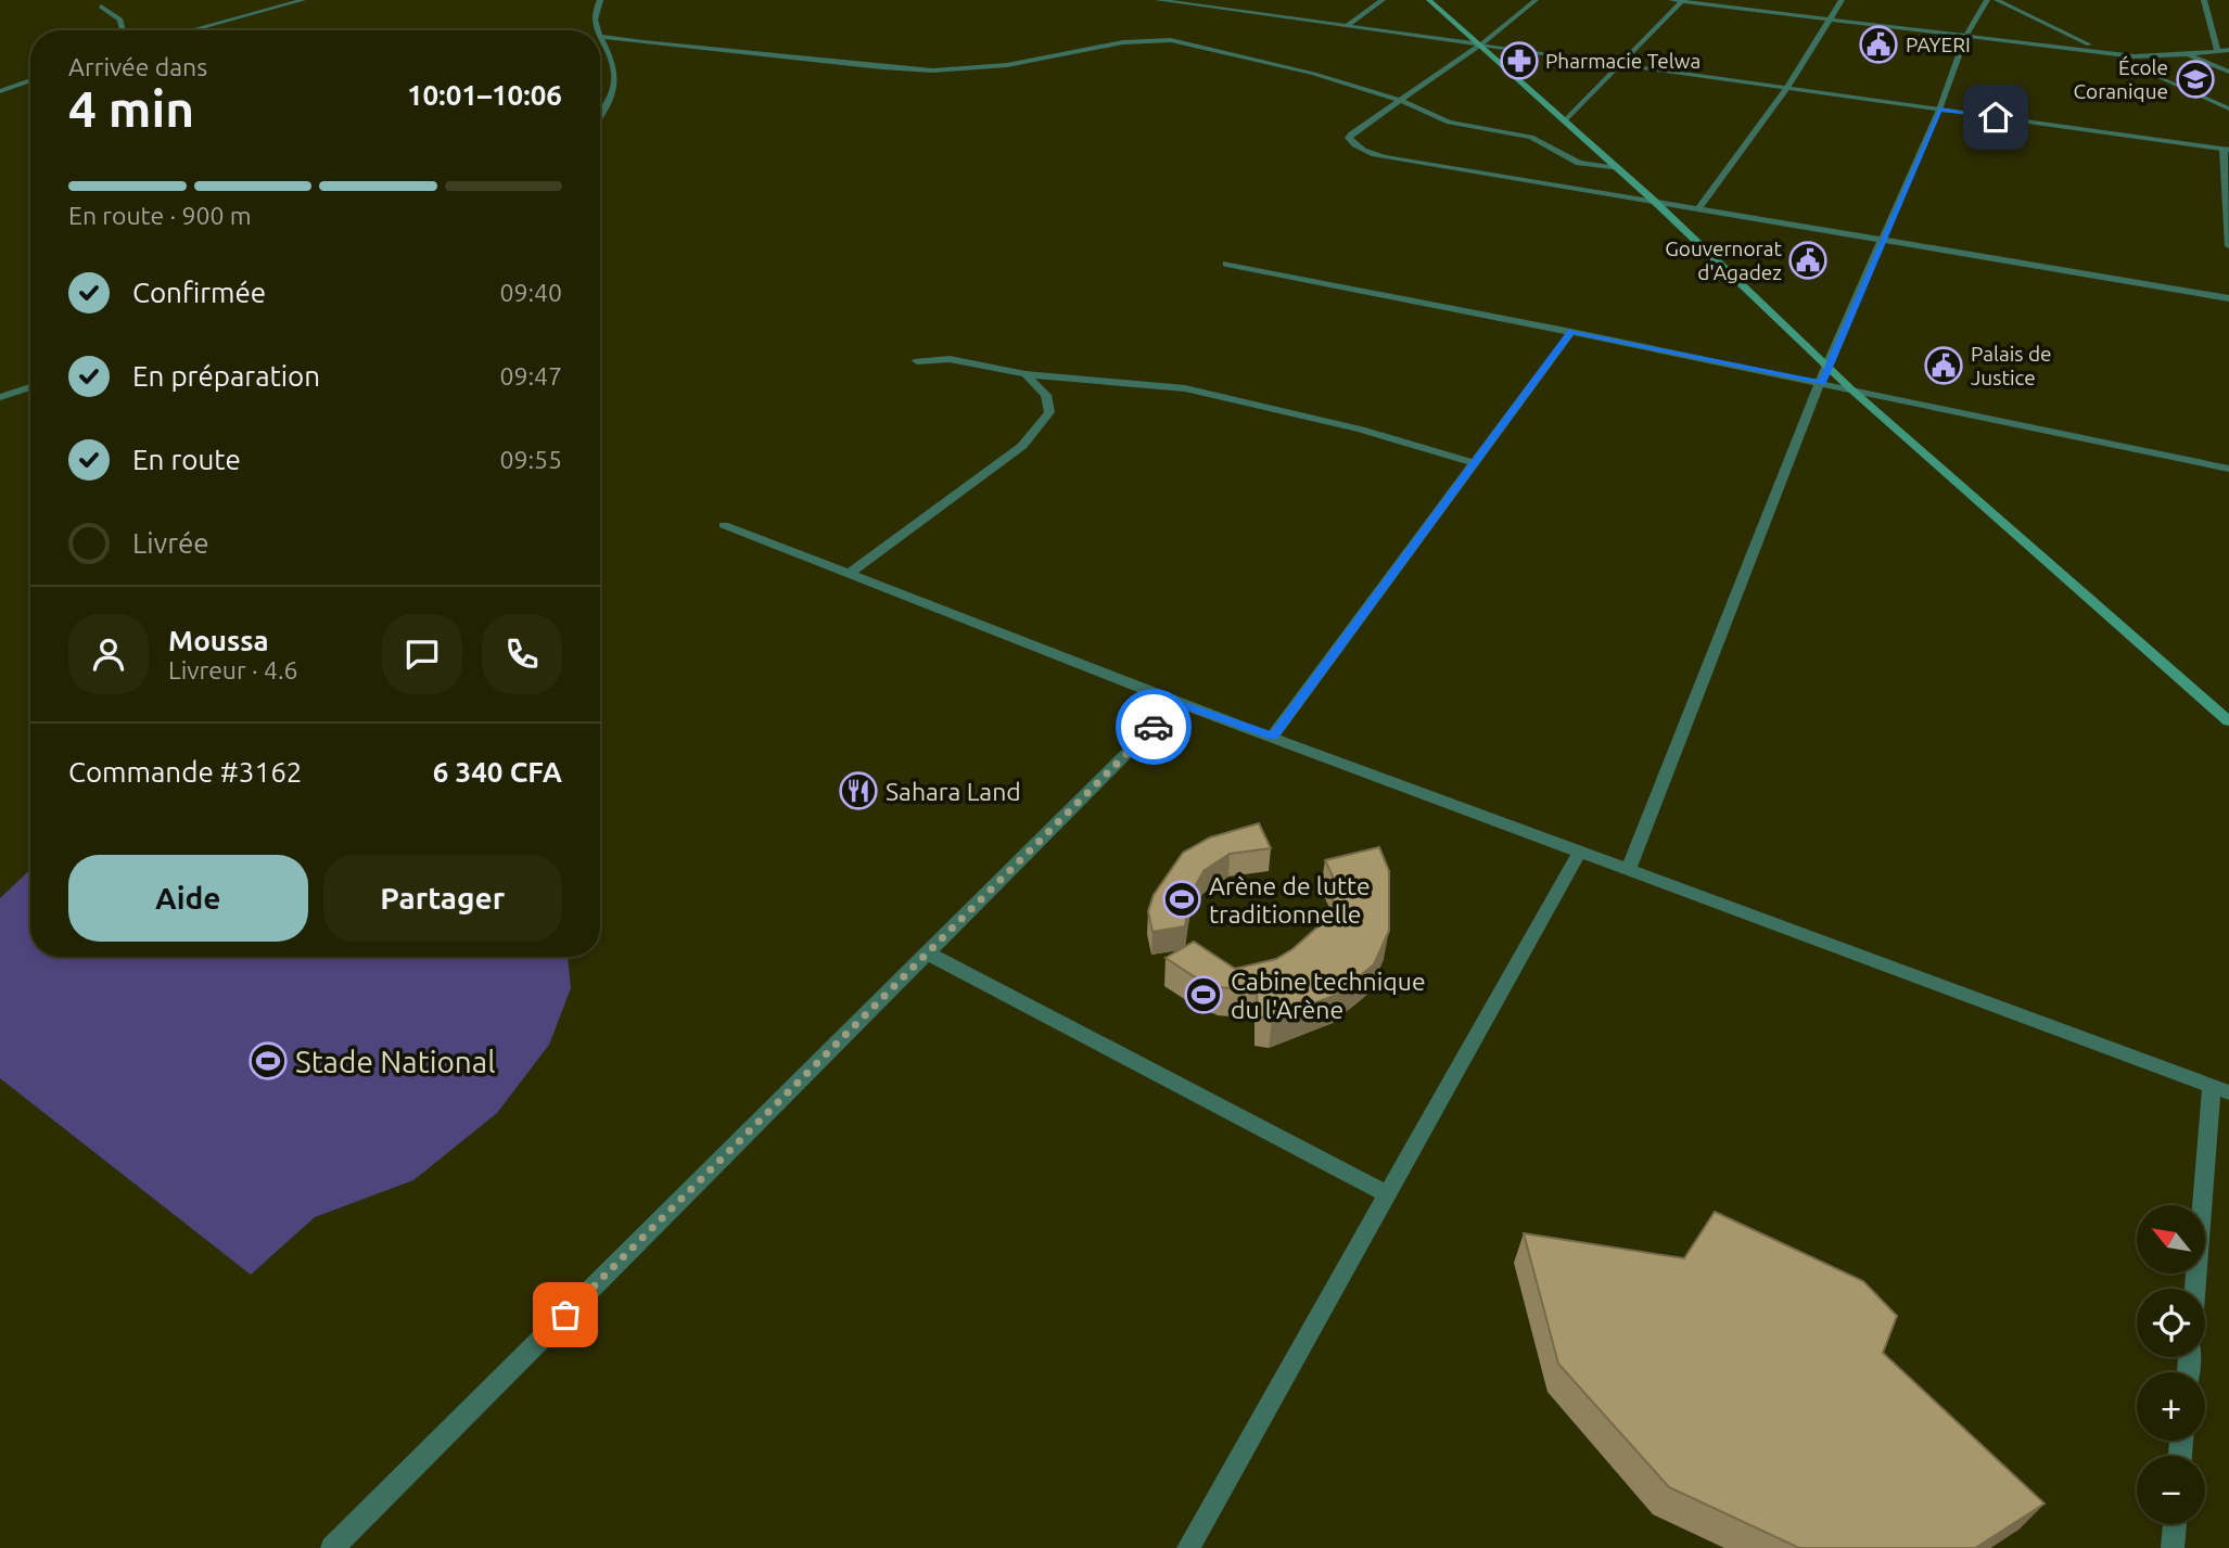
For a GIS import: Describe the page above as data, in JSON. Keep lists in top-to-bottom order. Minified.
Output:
{"places":{"public building":["PAYERI","Gouvernorat d'Agadez","Palais de Justice"],"pharmacy":["Pharmacie Telwa"],"school or university":["École Coranique"],"restaurant":["Sahara Land"],"sports":["Arène de lutte traditionnelle","Cabine technique du l'Arène","Stade National"]},"north":"top left","page":{"heading":["4 min","Arrivée dans","10:01–10:06"],"panel":["Moussa","Livreur · 4.6","Commande #3162","6 340 CFA"],"bar":"En route · 900 m","list":[["Confirmée","09:40"],["En préparation","09:47"],["En route","09:55"],"Livrée"],"buttons":["Aide","Partager"],"map_buttons":["+","−"]}}
